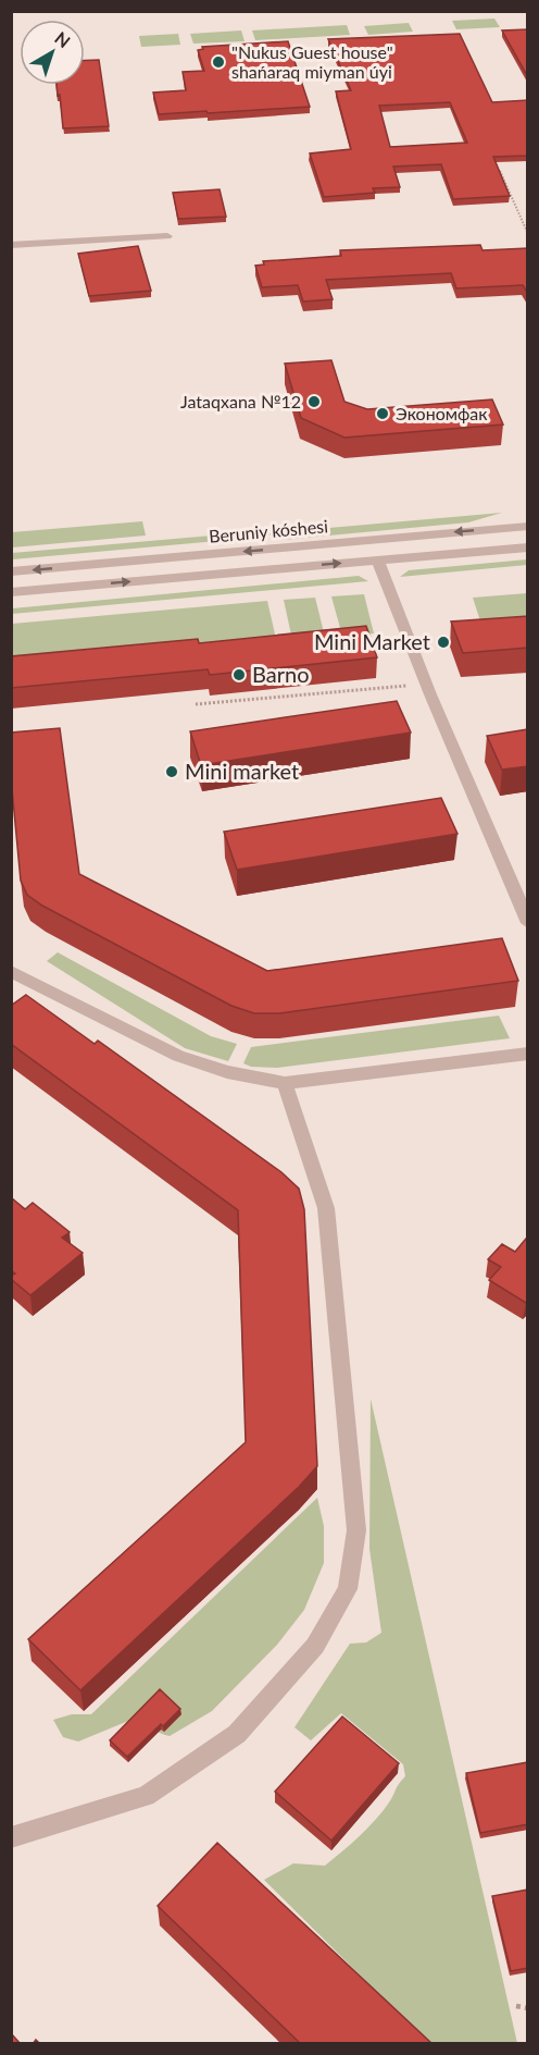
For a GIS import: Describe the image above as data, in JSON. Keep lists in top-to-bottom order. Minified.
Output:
{"streets":{"street":["Beruniy kóshesi"]},"places":["\"Nukus Guest house\" shańaraq miyman úyi","Jataqxana №12","Экономфак","Mini Market","Barno","Mini market"],"north":"top right"}
